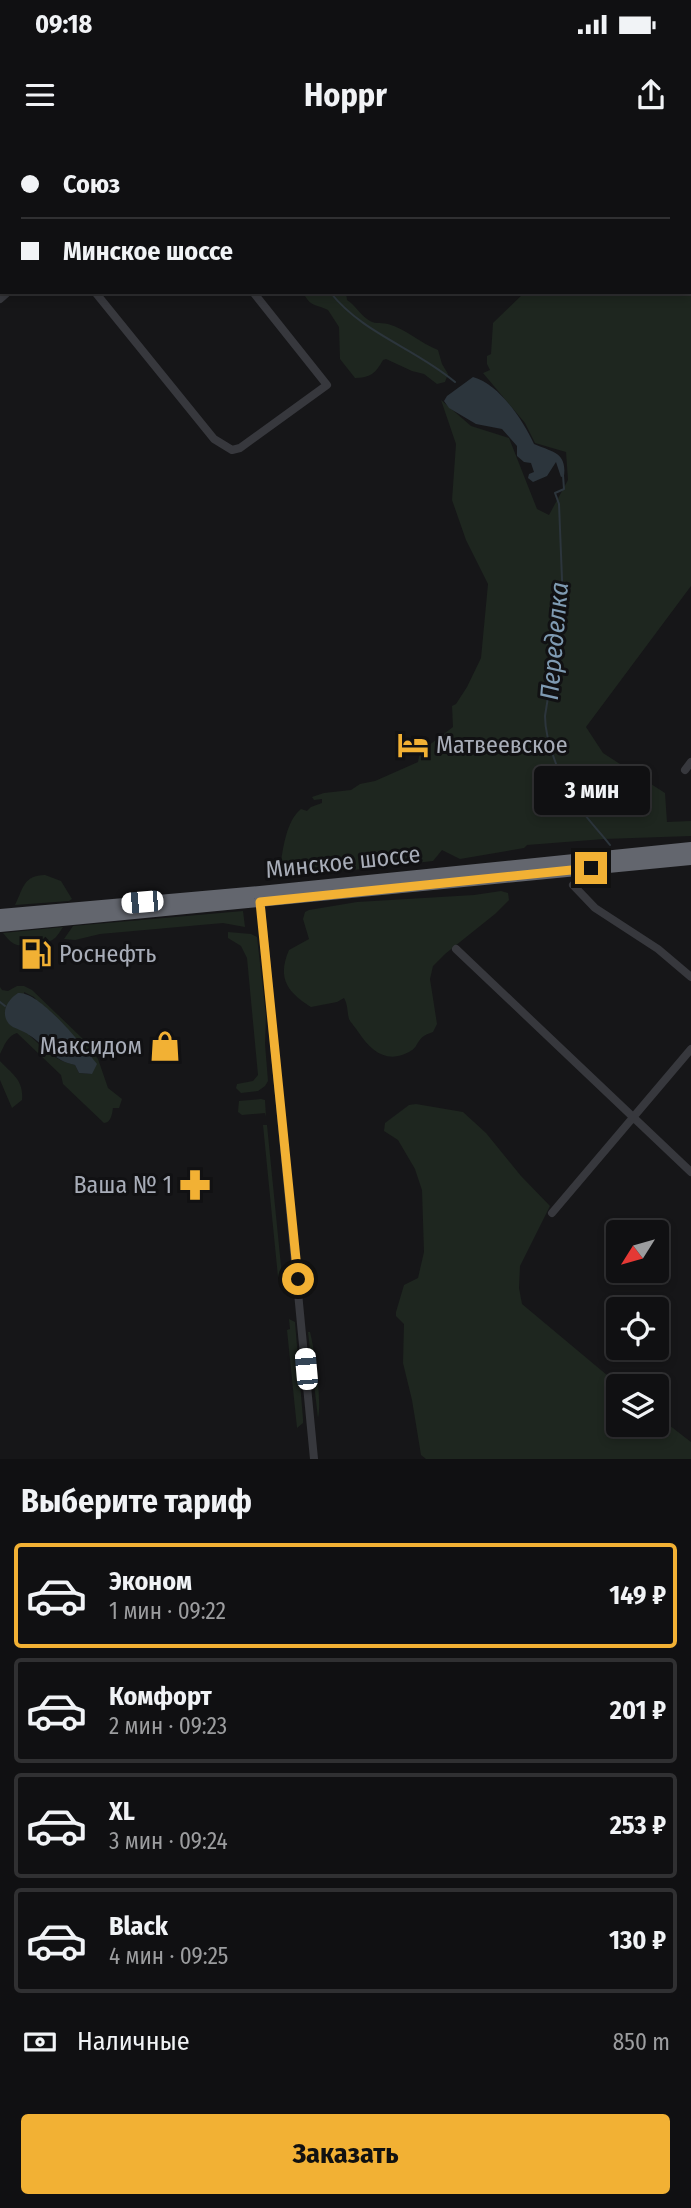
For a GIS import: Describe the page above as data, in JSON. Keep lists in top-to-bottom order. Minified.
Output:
{"streets":{"highway":["Минское шоссе"]},"water":["Переделка"],"places":{"hotel":["Матвеевское"],"fuel station":["Роснефть"],"shop":["Максидом"],"pharmacy":["Ваша № 1"]},"north":"bottom left","page":{"status":"09:18","header":"Hoppr","banner":["Союз","Минское шоссе"],"bubble":"3 мин","heading":"Выберите тариф","list":[{"name":"Эконом","note":"1 мин · 09:22","value":"149 ₽"},{"name":"Комфорт","note":"2 мин · 09:23","value":"201 ₽"},{"name":"XL","note":"3 мин · 09:24","value":"253 ₽"},{"name":"Black","note":"4 мин · 09:25","value":"130 ₽"}],"pay":["Наличные","850 m"],"buttons":"Заказать"}}
